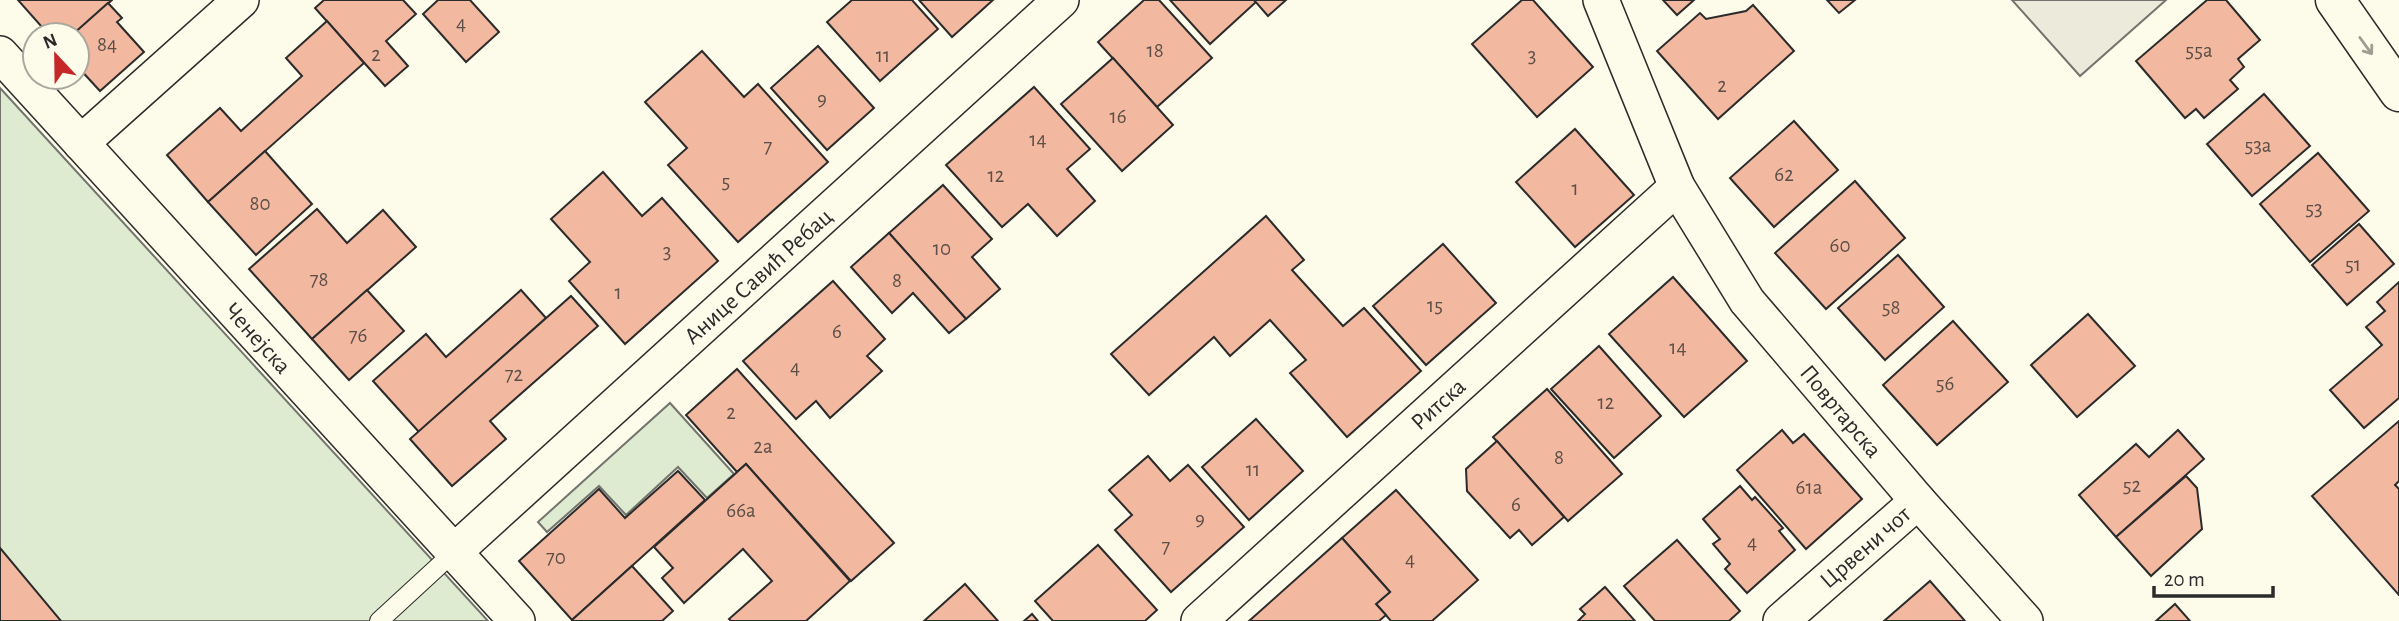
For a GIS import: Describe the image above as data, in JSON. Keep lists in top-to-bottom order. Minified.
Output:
{"streets":{"street":["Анице Савић Ребац","Ченејска","Ритска","Повртарска","Црвени чот"]},"crossings":[["Анице Савић Ребац","Ченејска"],["Ритска","Повртарска"],["Повртарска","Црвени чот"]],"house_numbers":["4","84","18","55a","2","11","3","2","9","16","14","53a","7","62","12","5","1","80","53","60","10","3","51","78","8","1","15","58","6","76","14","4","72","56","12","2","2a","8","11","52","61a","6","66a","9","4","7","70","4"],"scale_bar":"20 m","north":"top"}
